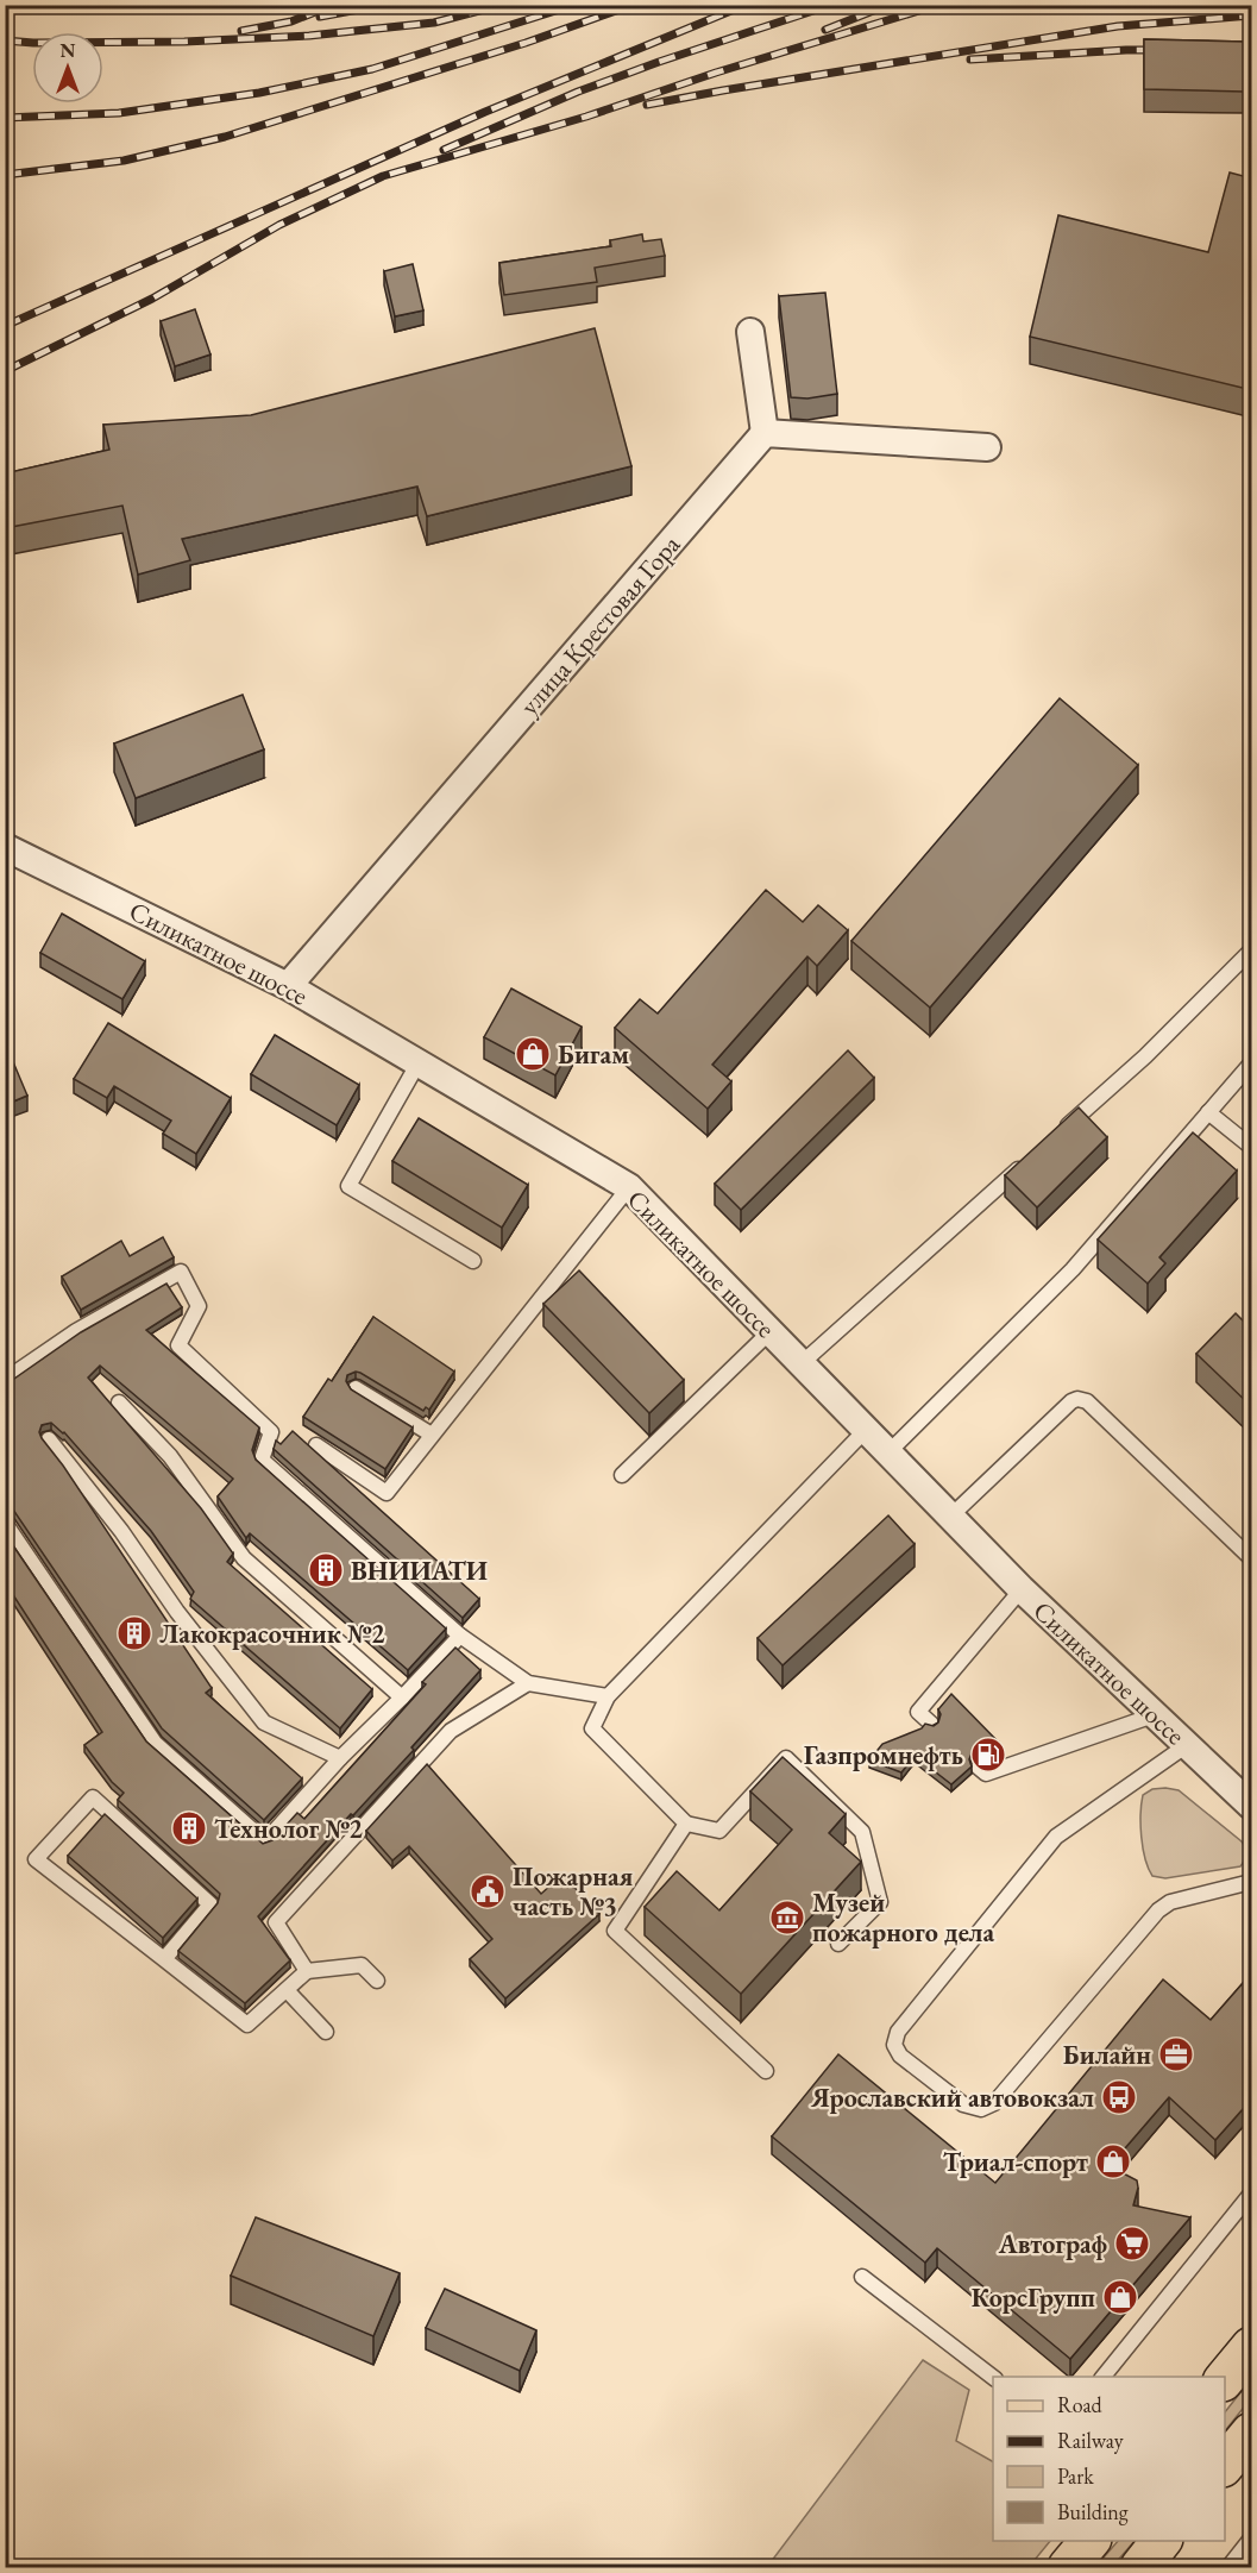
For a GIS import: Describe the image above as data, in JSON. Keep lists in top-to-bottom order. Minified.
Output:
{"streets":{"street":["улица Крестовая Гора","Силикатное шоссе"]},"crossings":[["улица Крестовая Гора","Силикатное шоссе"]],"places":{"shop":["Бигам","Триал-спорт","КорсГрупп"],"building":["ВНИИАТИ","Лакокрасочник №2","Технолог №2"],"fuel station":["Газпромнефть"],"public building":["Пожарная часть №3"],"museum":["Музей пожарного дела"],"office":["Билайн"],"bus stop":["Ярославский автовокзал"],"supermarket":["Автограф"]},"legend":["Road","Railway","Park","Building"],"north":"top"}
